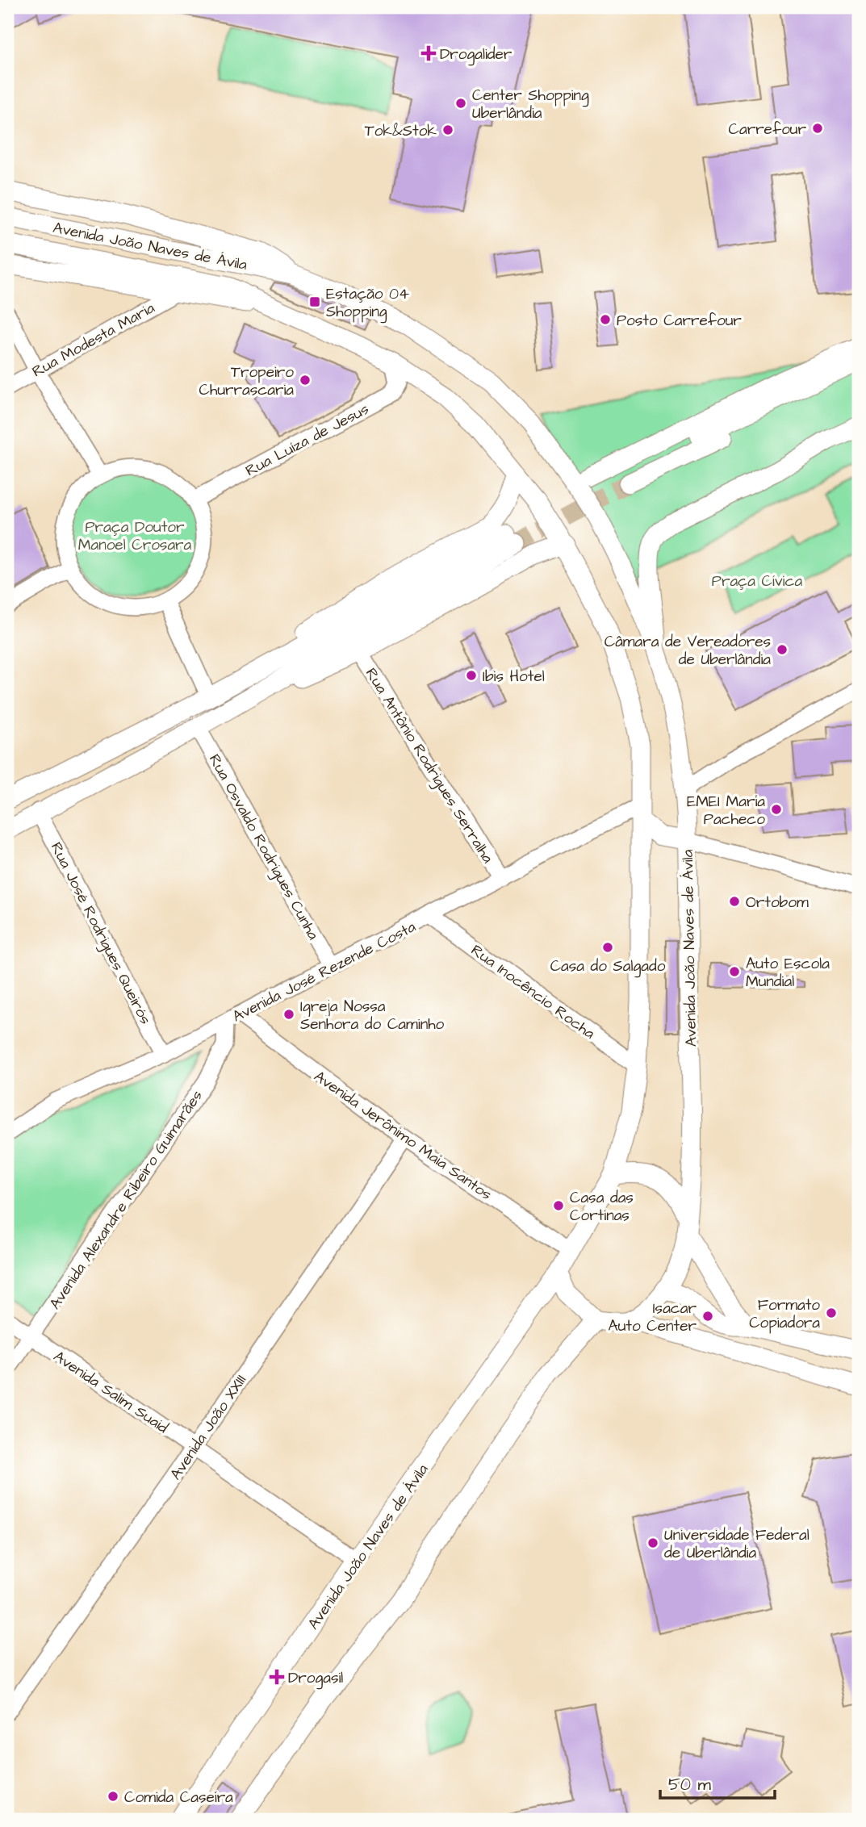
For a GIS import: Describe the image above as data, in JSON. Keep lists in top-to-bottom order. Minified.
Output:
{"streets":{"main road":["Avenida João Naves de Ávila"],"street":["Rua Modesta Maria","Rua Luíza de Jesus","Rua Antônio Rodrigues Serralha","Rua Osvaldo Rodrigues Cunha","Rua José Rodrigues Queirós","Avenida José Rezende Costa","Rua Inocêncio Rocha","Avenida Jerônimo Maia Santos","Avenida Alexandre Ribeiro Guimarães","Avenida Salim Suaid","Avenida João XXIII"]},"crossings":[["Avenida João Naves de Ávila","Rua Modesta Maria"],["Avenida João Naves de Ávila","Rua Luíza de Jesus"],["Avenida João Naves de Ávila","Avenida José Rezende Costa"],["Avenida João Naves de Ávila","Rua Inocêncio Rocha"],["Avenida João Naves de Ávila","Avenida Jerônimo Maia Santos"],["Avenida João Naves de Ávila","Avenida Salim Suaid"],["Rua Antônio Rodrigues Serralha","Avenida José Rezende Costa"],["Rua Osvaldo Rodrigues Cunha","Avenida José Rezende Costa"],["Rua José Rodrigues Queirós","Avenida José Rezende Costa"],["Avenida José Rezende Costa","Rua Inocêncio Rocha"],["Avenida José Rezende Costa","Avenida Jerônimo Maia Santos"],["Avenida José Rezende Costa","Avenida Alexandre Ribeiro Guimarães"],["Avenida Jerônimo Maia Santos","Avenida Alexandre Ribeiro Guimarães"],["Avenida Jerônimo Maia Santos","Avenida João XXIII"],["Avenida Alexandre Ribeiro Guimarães","Avenida Salim Suaid"],["Avenida Salim Suaid","Avenida João XXIII"]],"parks":["Praça Doutor Manoel Crosara","Praça Cívica"],"places":{"health":["Drogalider","Drogasil"],"other":["Center Shopping Uberlândia","Carrefour","Tok&Stok","Posto Carrefour","Tropeiro Churrascaria","Câmara de Vereadores de Uberlândia","Ibis Hotel","EMEI Maria Pacheco","Ortobom","Casa do Salgado","Auto Escola Mundial","Igreja Nossa Senhora do Caminho","Casa das Cortinas","Formato Copiadora","Isacar Auto Center","Universidade Federal de Uberlândia","Comida Caseira"],"transit":["Estação 04 Shopping"]},"scale_bar":"50 m"}
